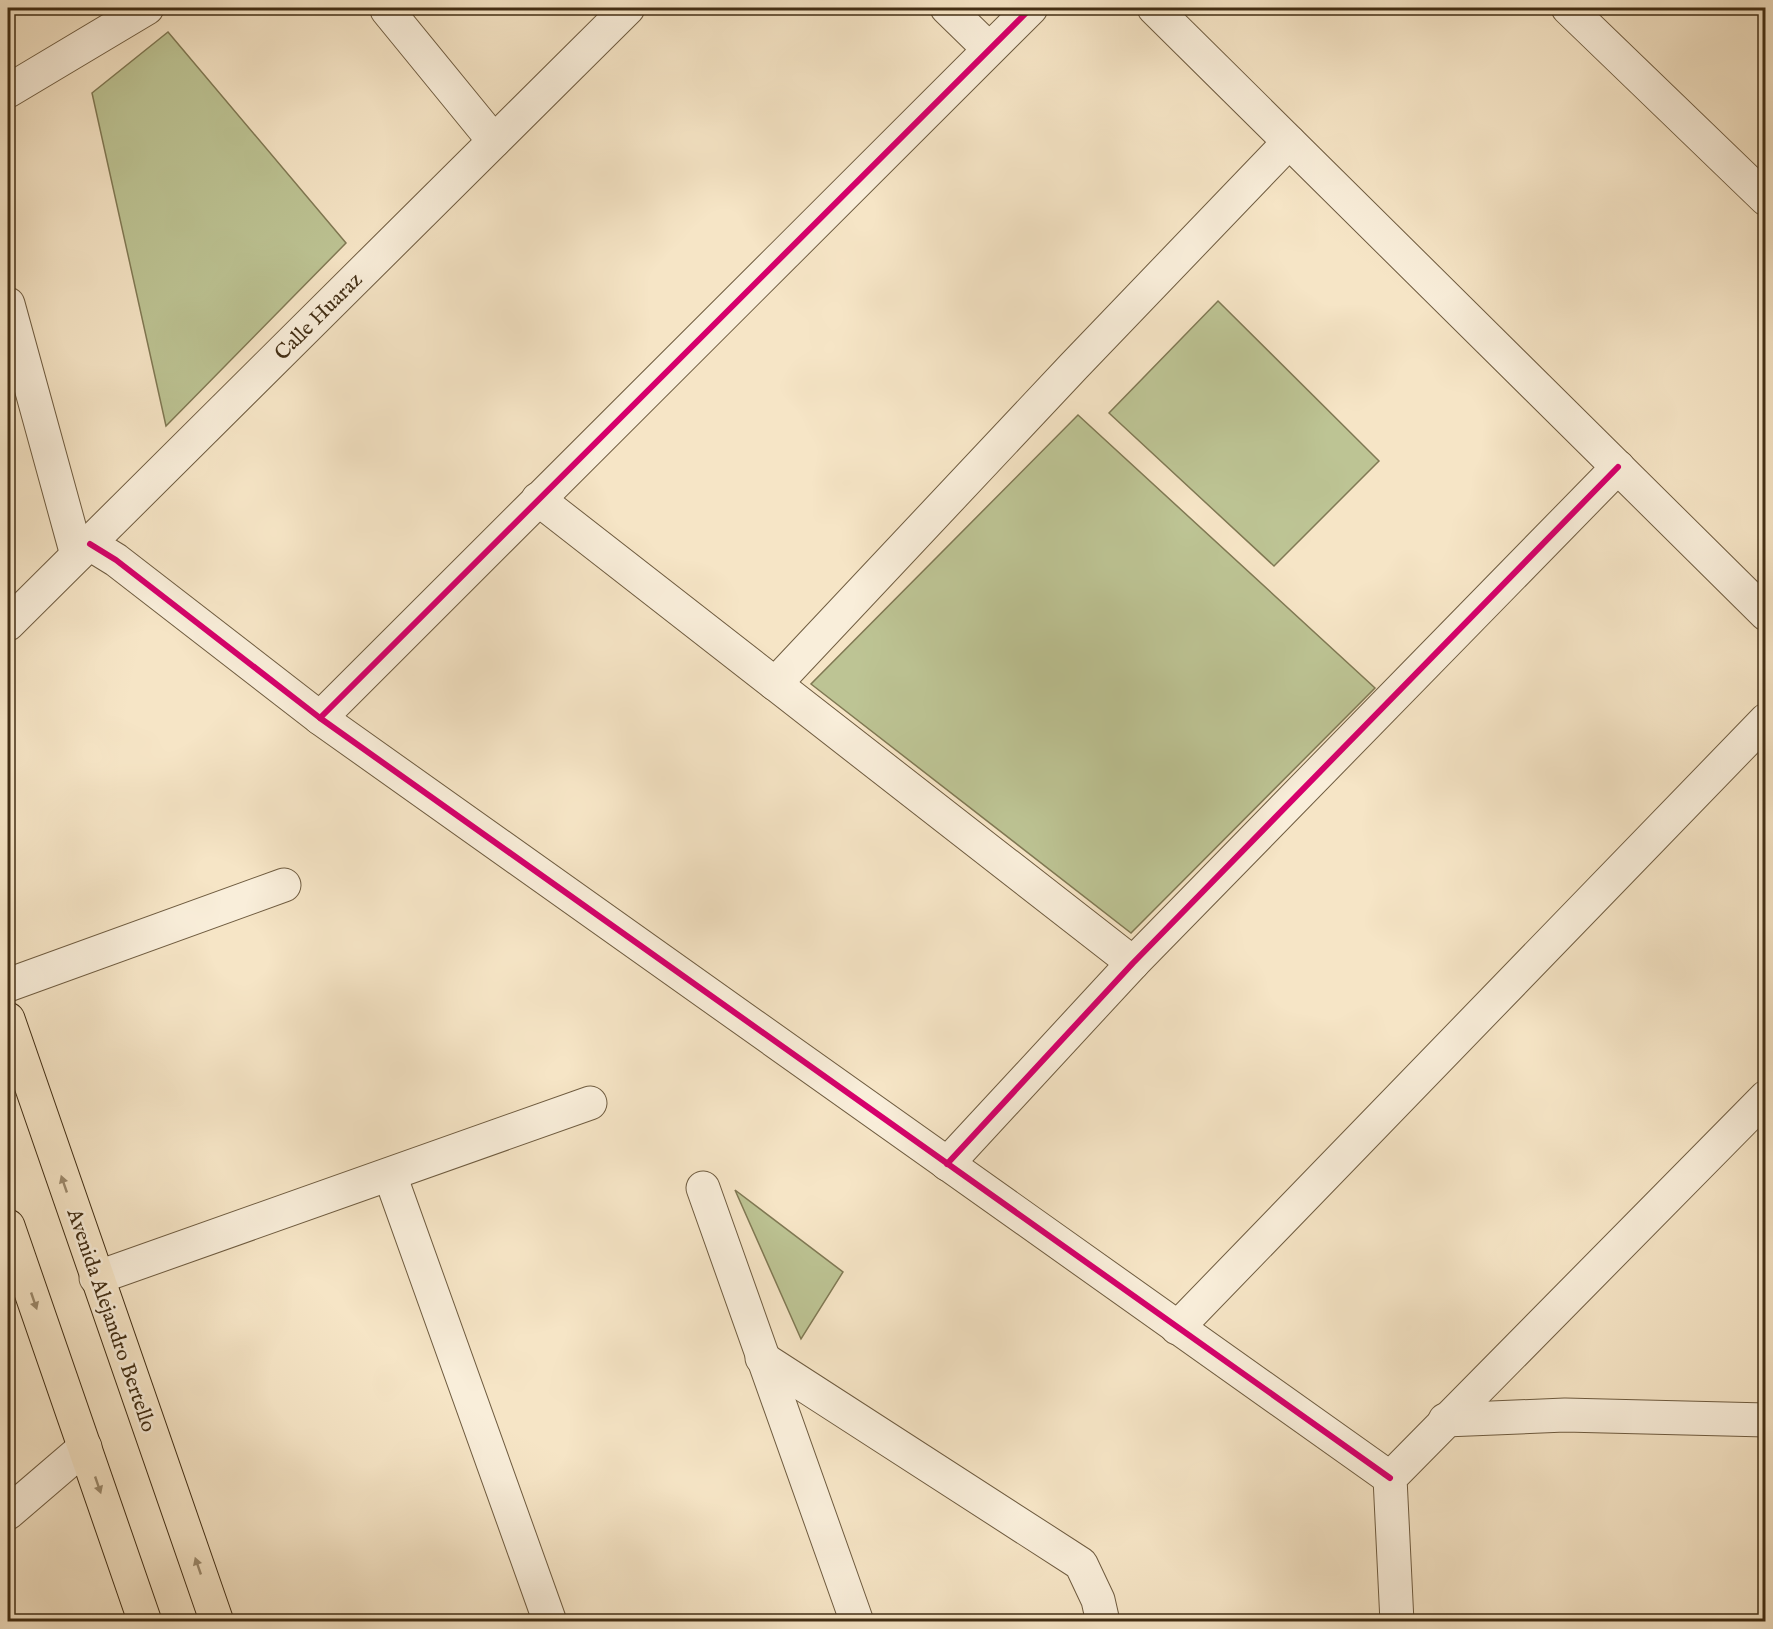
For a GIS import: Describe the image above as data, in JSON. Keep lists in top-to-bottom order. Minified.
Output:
{"streets":{"main road":["Avenida Alejandro Bertello"],"street":["Calle Huaraz"]}}
